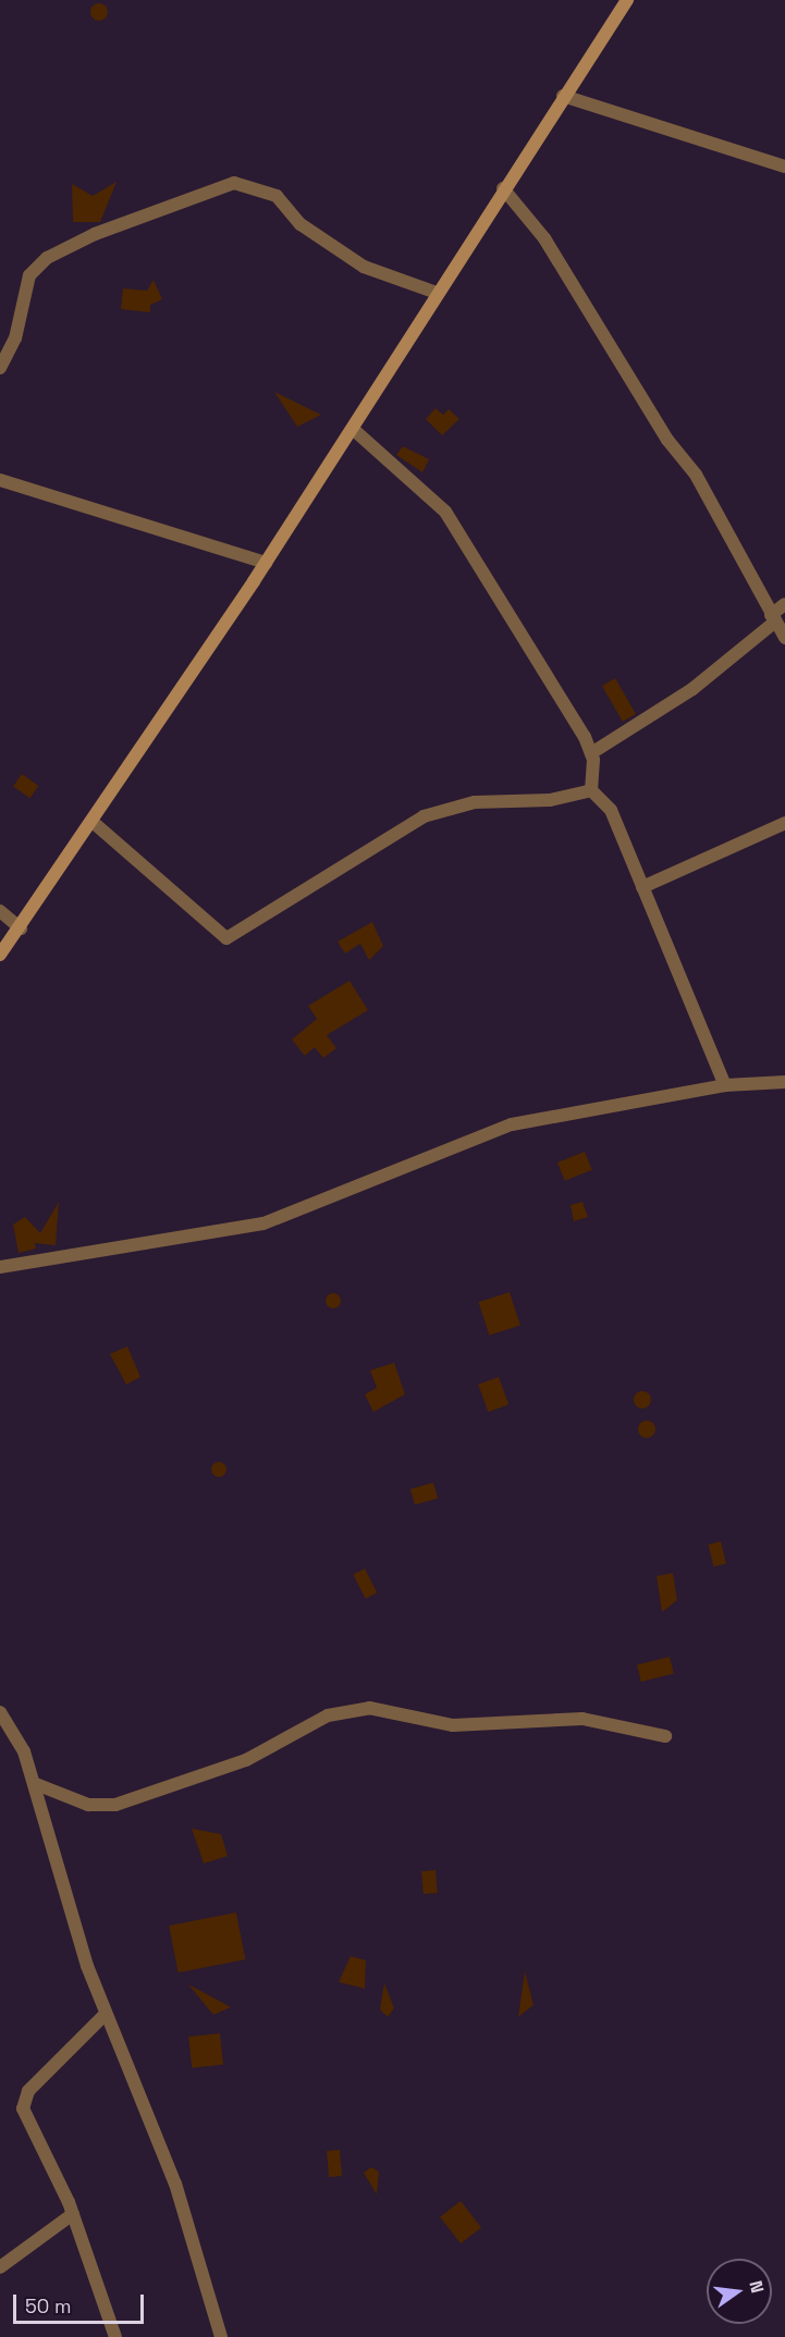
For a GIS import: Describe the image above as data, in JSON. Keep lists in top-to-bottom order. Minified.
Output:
{"scale_bar":"50 m","north":"right"}
